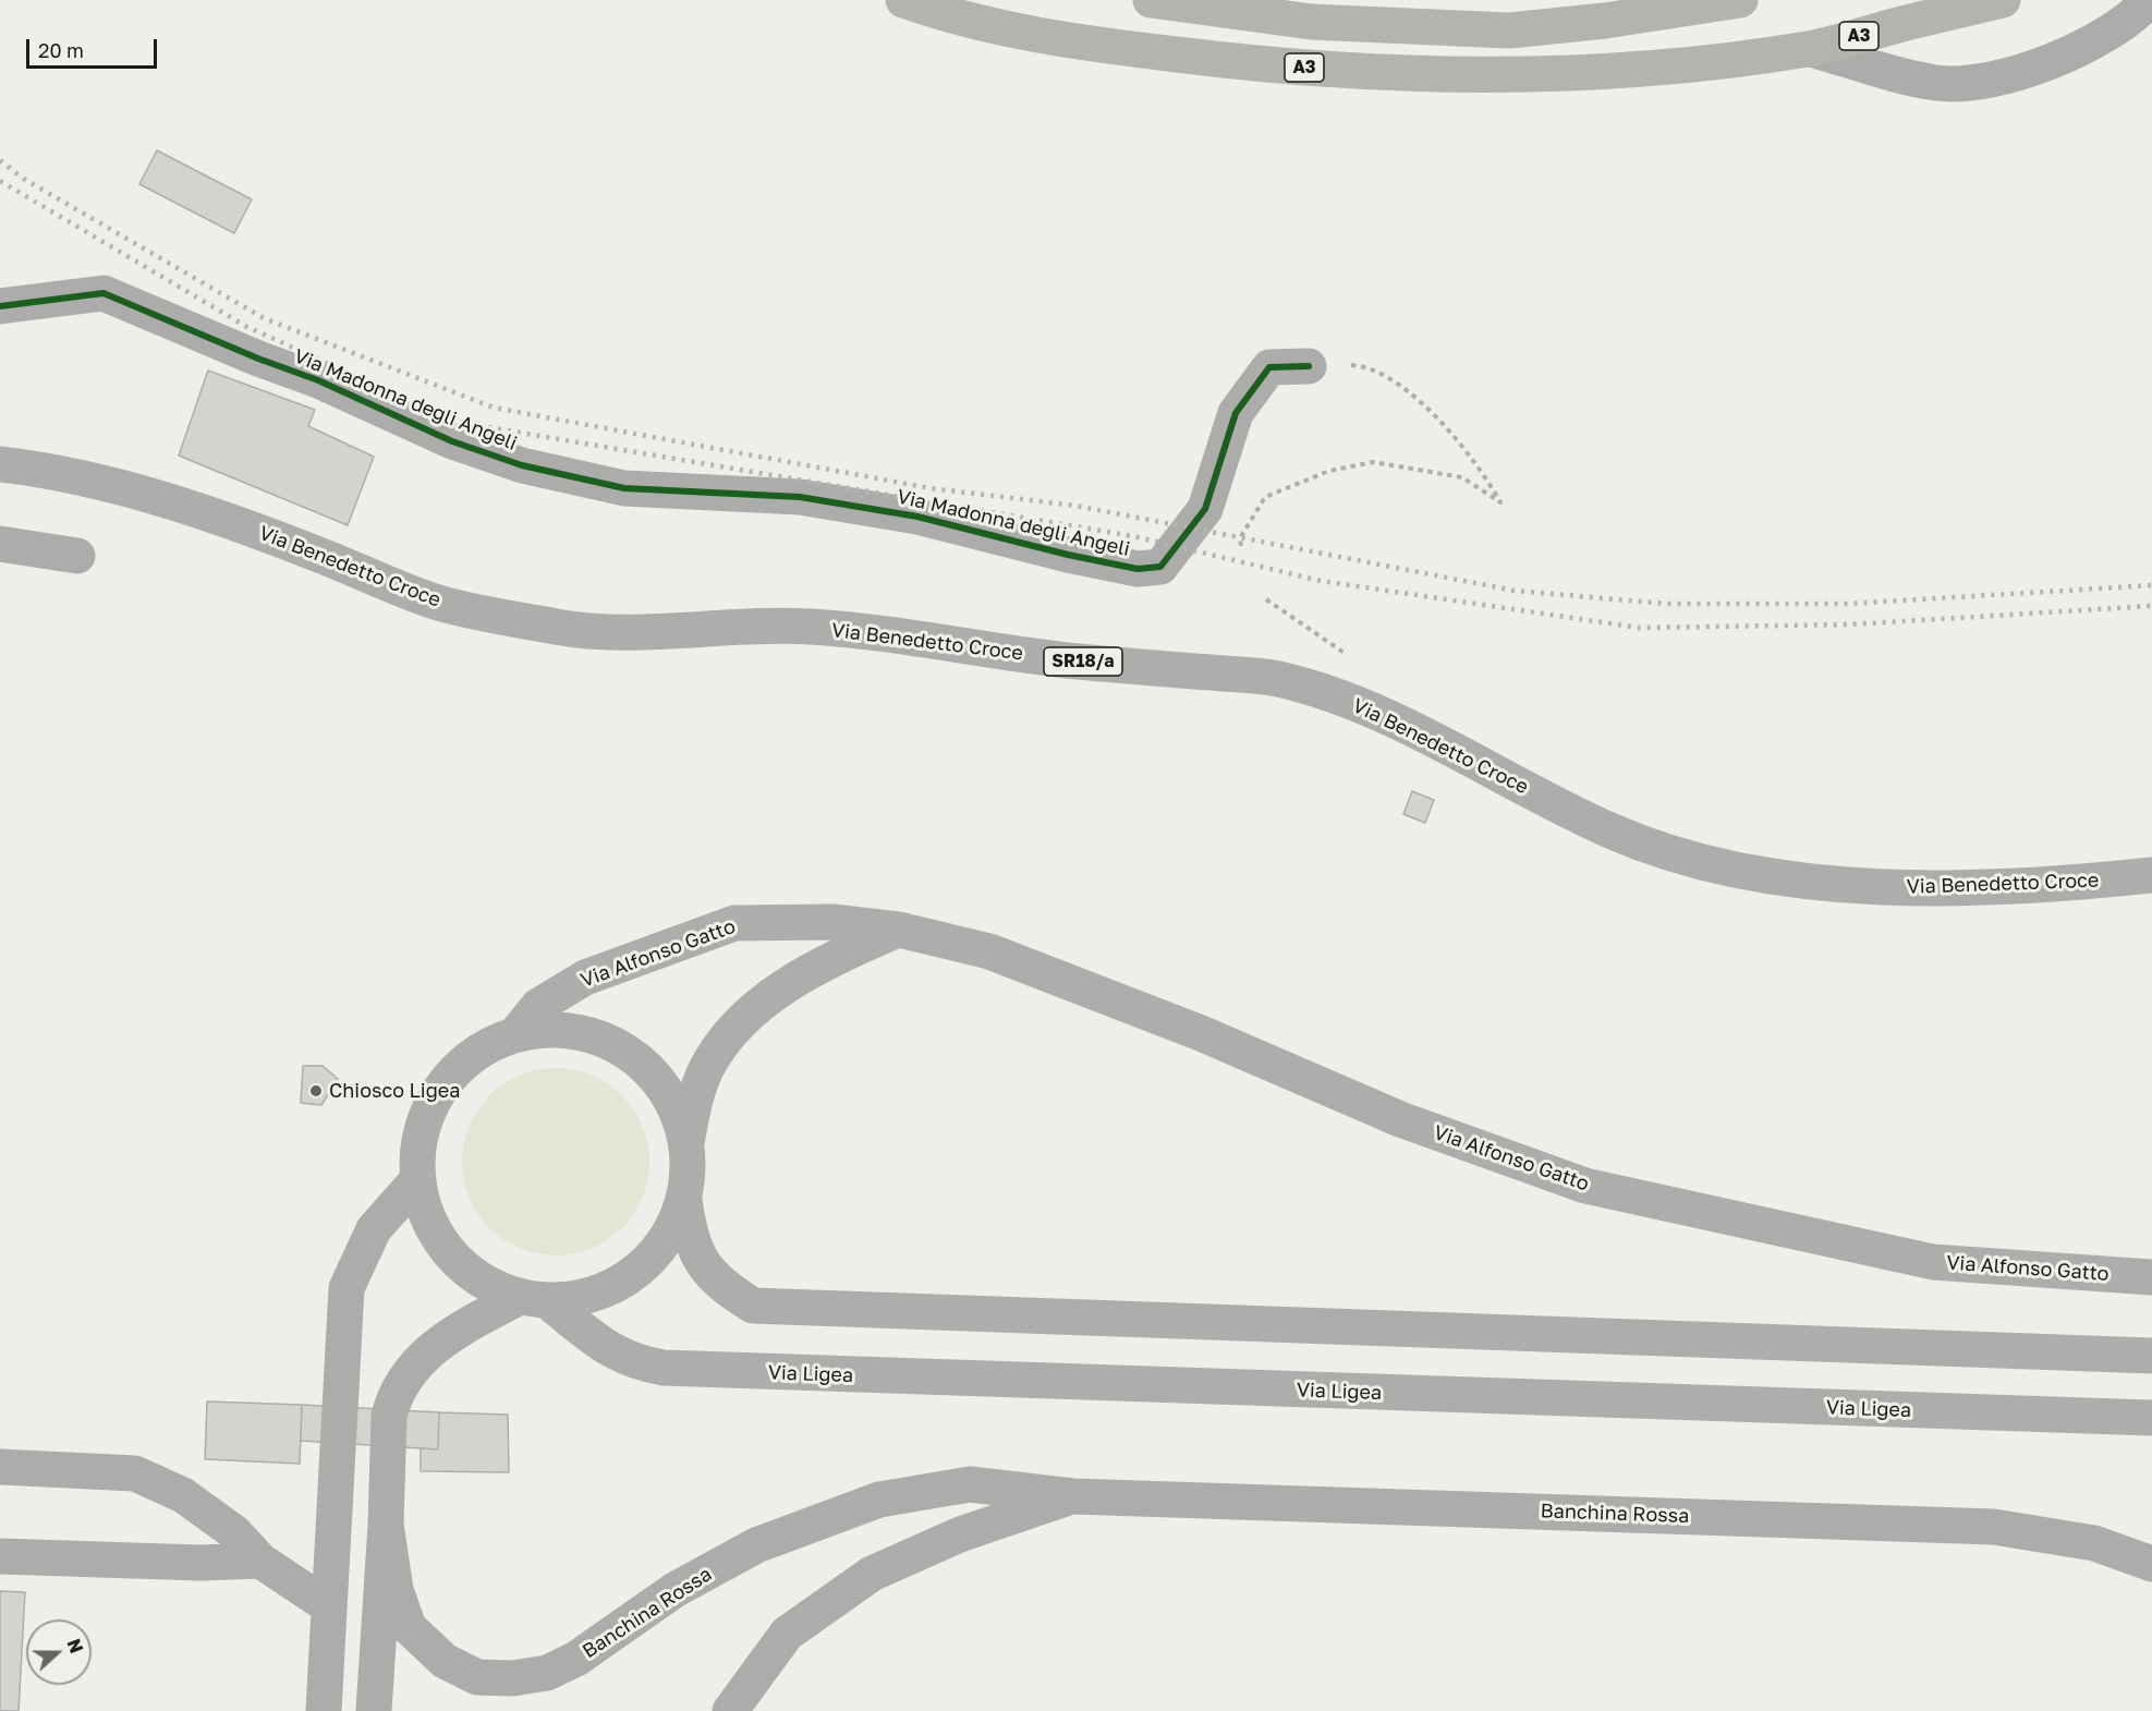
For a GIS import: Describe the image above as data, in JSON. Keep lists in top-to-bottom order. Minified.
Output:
{"streets":{"highway":["A3"],"main road":["Via Benedetto Croce","SR18/a","Via Alfonso Gatto","Via Ligea"],"street":["Via Madonna degli Angeli","Banchina Rossa"]},"places":["Chiosco Ligea"],"scale_bar":"20 m","north":"right"}
